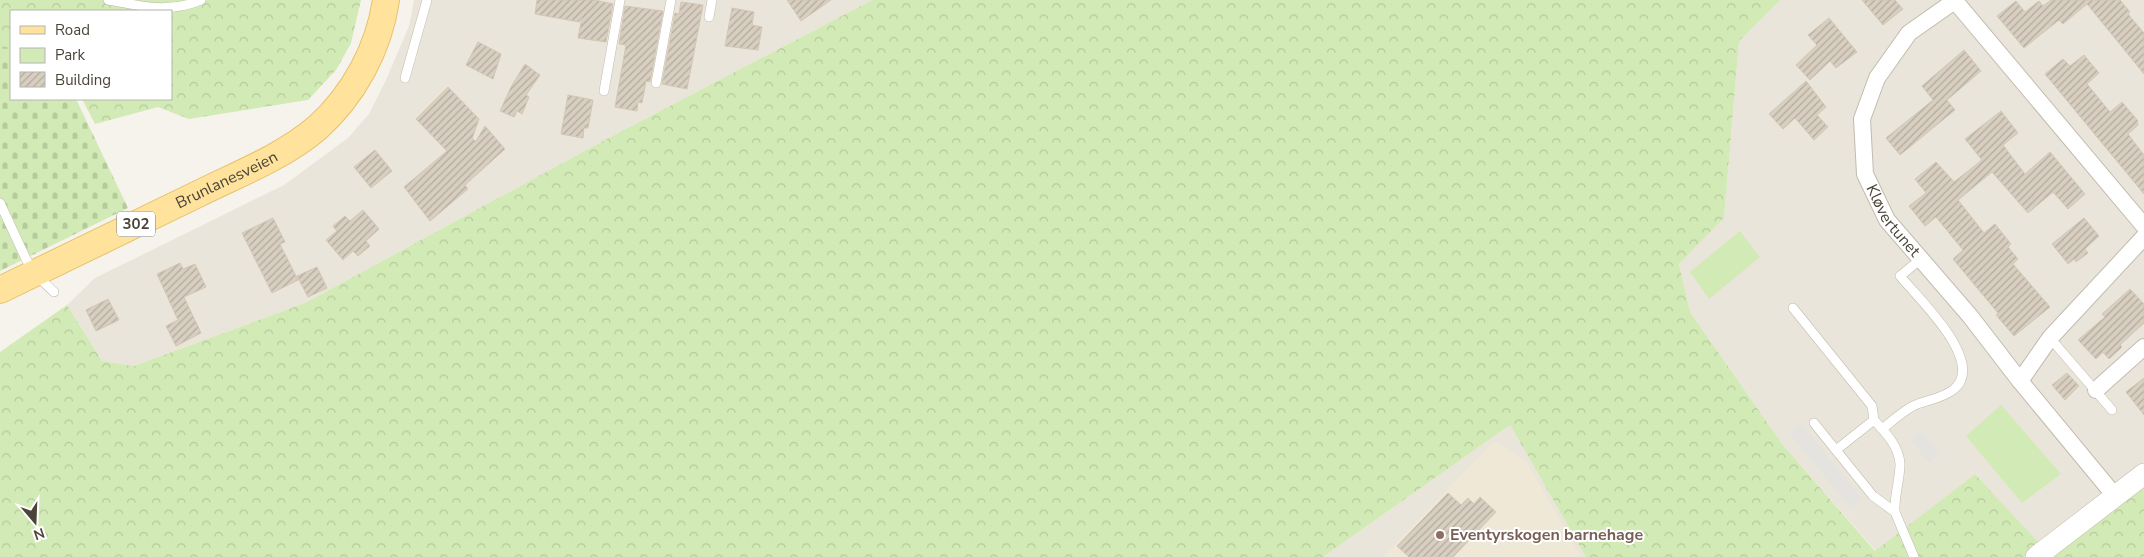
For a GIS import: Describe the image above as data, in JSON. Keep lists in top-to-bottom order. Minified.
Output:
{"streets":{"main road":["Brunlanesveien","302"],"street":["Kløvertunet"]},"places":["Eventyrskogen barnehage"],"legend":["Road","Park","Building"],"north":"bottom"}
